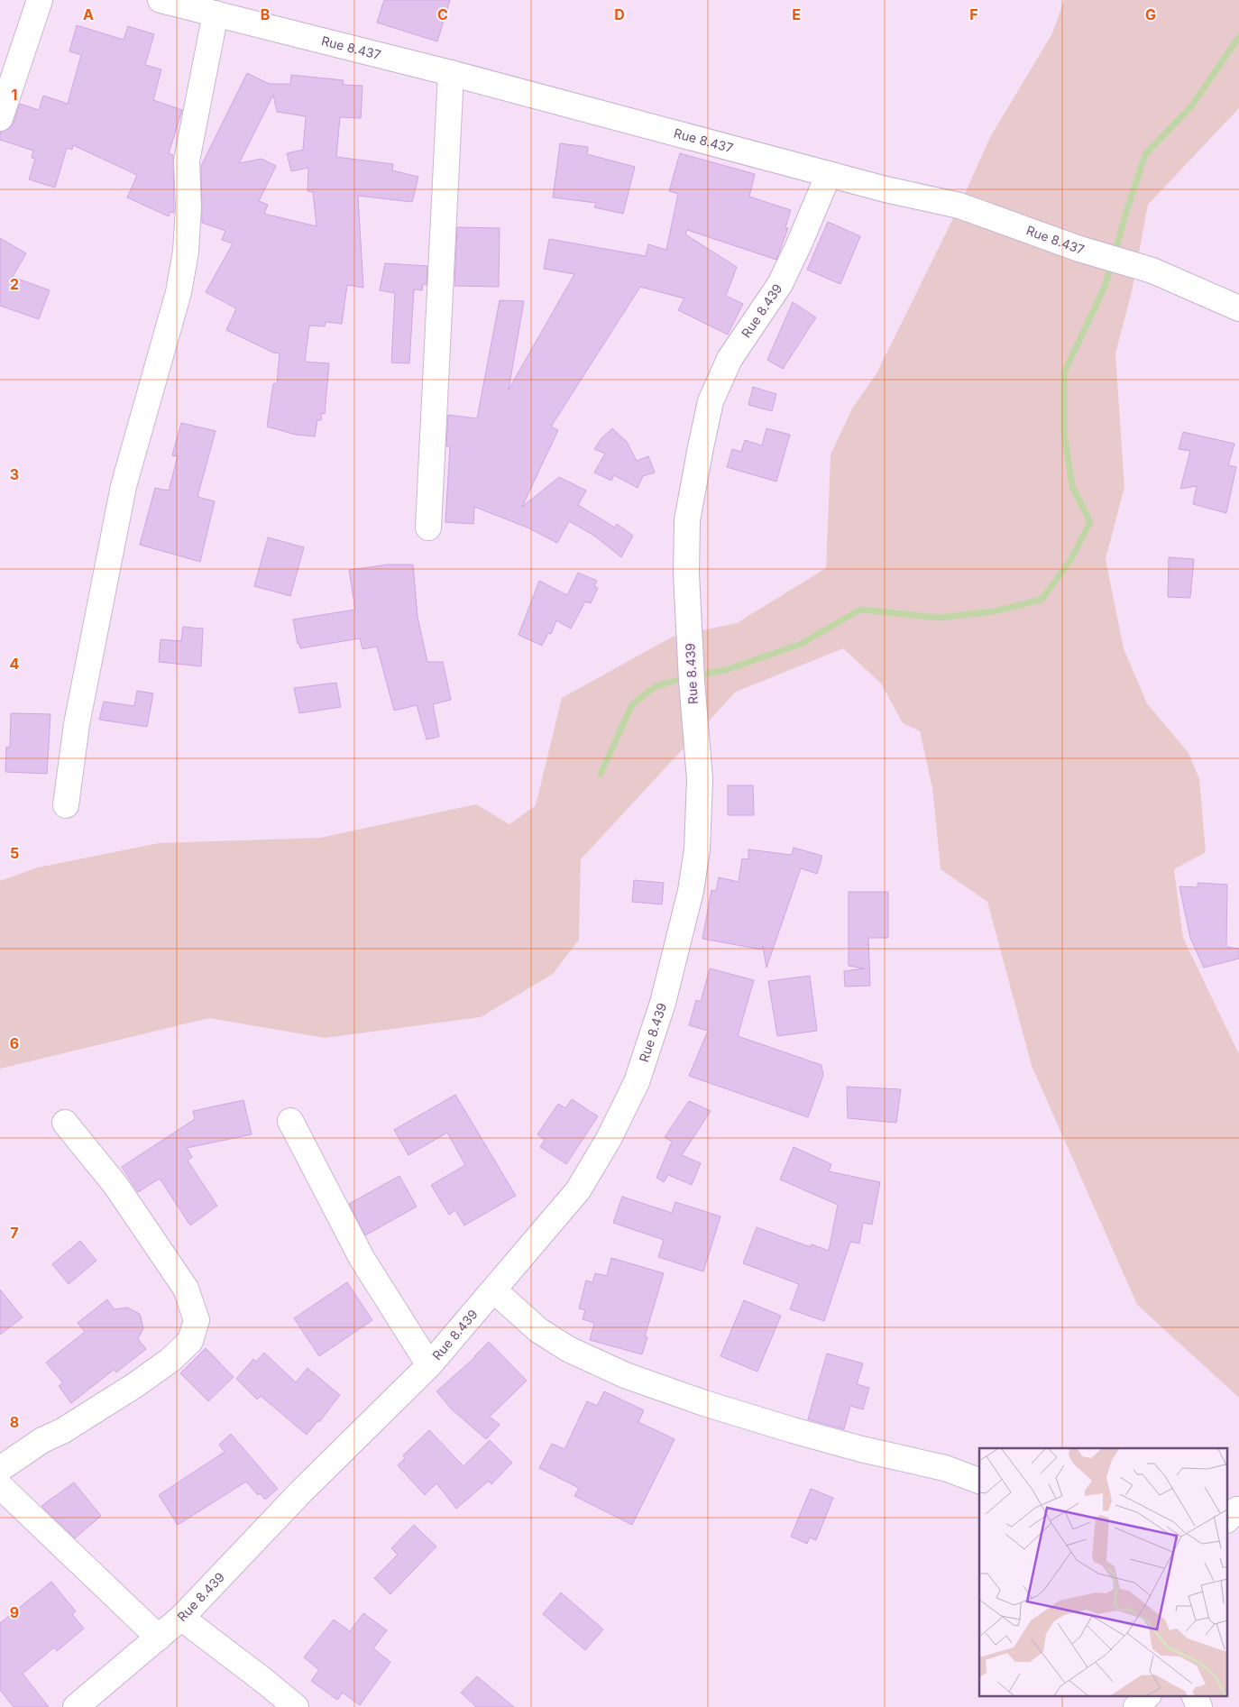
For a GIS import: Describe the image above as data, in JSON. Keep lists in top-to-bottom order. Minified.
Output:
{"streets":{"street":["Rue 8.437","Rue 8.439"]},"crossings":[["Rue 8.437","Rue 8.439"]],"grid":{"columns":["A","B","C","D","E","F","G"],"rows":["1","2","3","4","5","6","7","8","9"]}}
